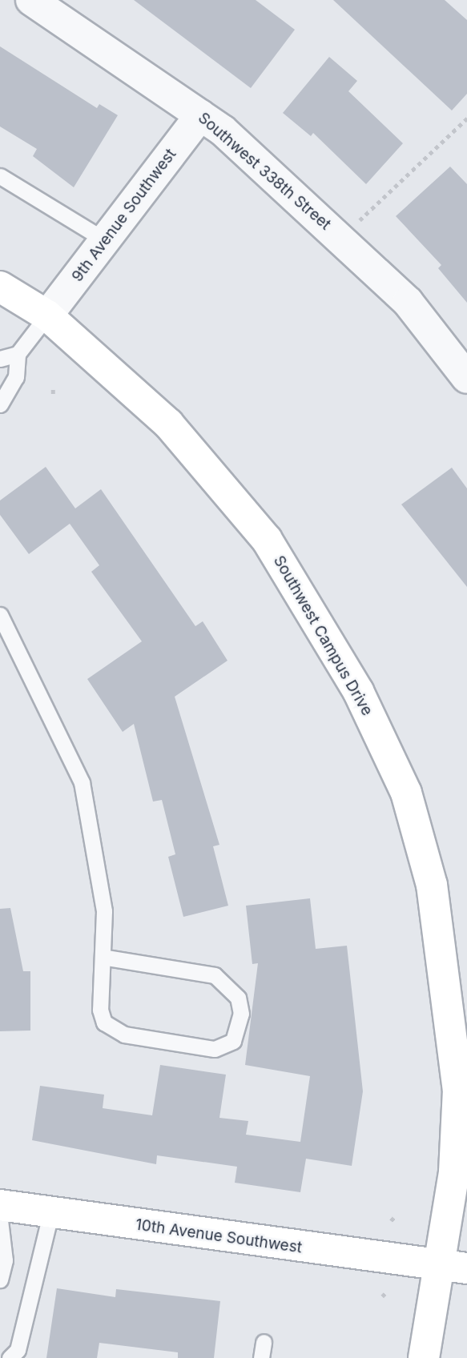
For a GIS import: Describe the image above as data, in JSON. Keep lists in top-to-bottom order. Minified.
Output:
{"streets":{"main road":["Southwest Campus Drive","10th Avenue Southwest"],"street":["Southwest 338th Street","9th Avenue Southwest"]},"crossings":[["Southwest 338th Street","9th Avenue Southwest"],["9th Avenue Southwest","Southwest Campus Drive"],["Southwest Campus Drive","10th Avenue Southwest"]]}
